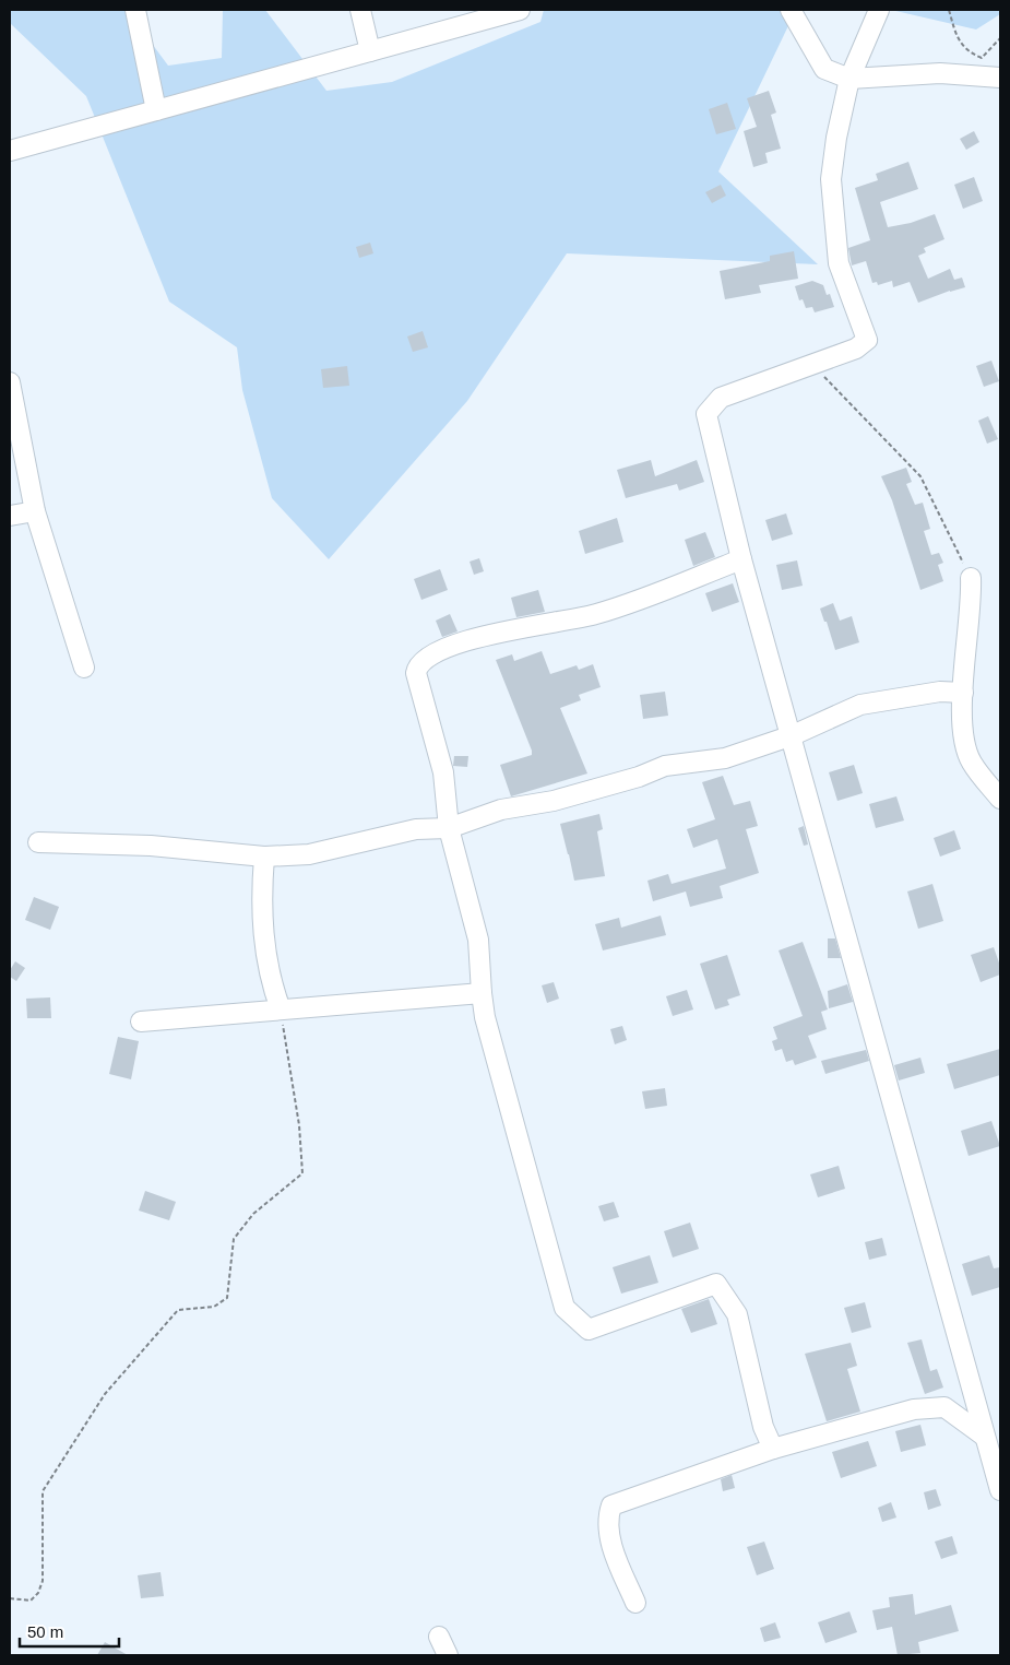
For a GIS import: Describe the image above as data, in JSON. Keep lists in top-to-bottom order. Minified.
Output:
{"scale_bar":"50 m"}
